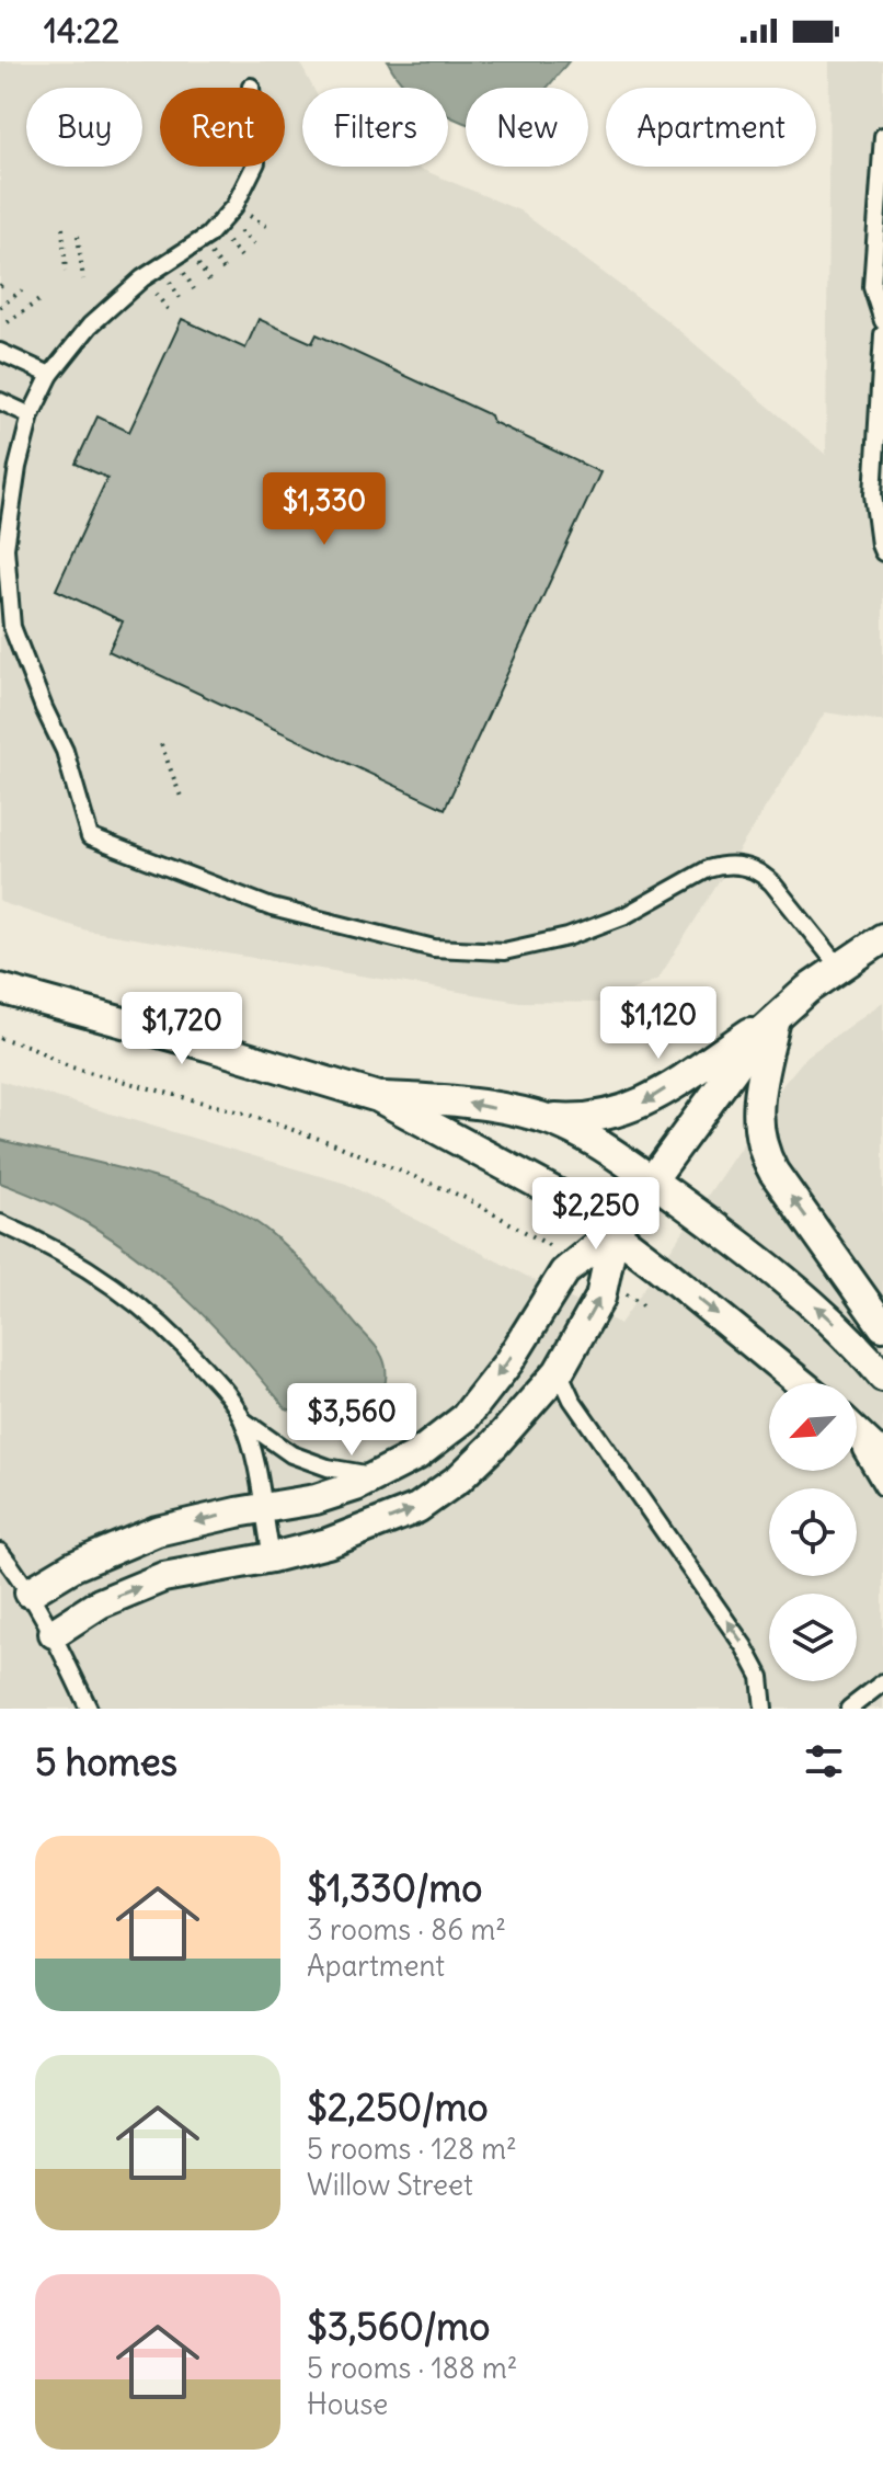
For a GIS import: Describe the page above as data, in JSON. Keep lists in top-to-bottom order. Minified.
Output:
{"north":"bottom left","page":{"status":"14:22","chip":["Buy","Rent","Filters","New","Apartment"],"price":["$1,330","$1,120","$1,720","$2,250","$3,560"],"heading":"5 homes","list":[{"name":"$1,330/mo","note":"3 rooms · 86 m² · Apartment"},{"name":"$2,250/mo","note":"5 rooms · 128 m² · Willow Street"},{"name":"$3,560/mo","note":"5 rooms · 188 m² · House"}]}}
